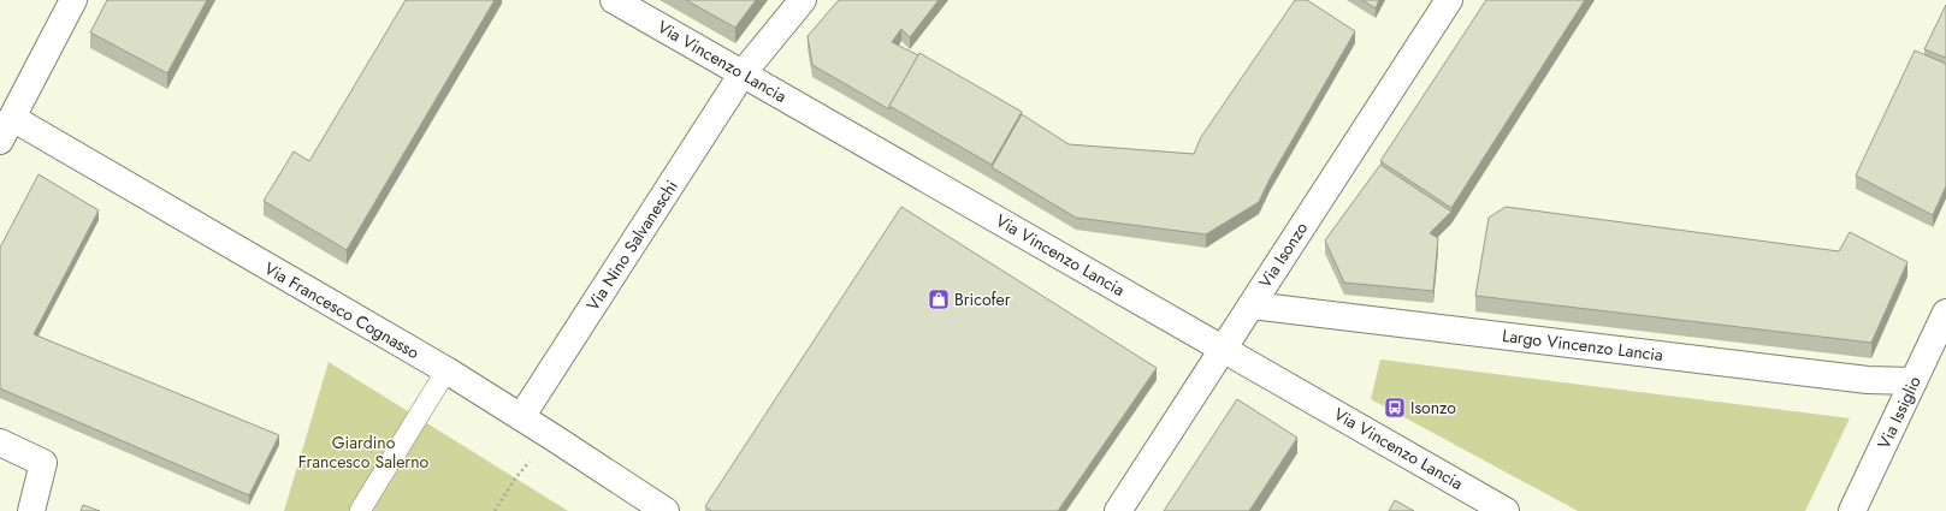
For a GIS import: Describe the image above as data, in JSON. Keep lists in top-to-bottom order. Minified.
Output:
{"streets":{"street":["Via Vincenzo Lancia","Via Nino Salvaneschi","Via Isonzo","Via Francesco Cognasso","Largo Vincenzo Lancia","Via Issiglio"]},"crossings":[["Via Vincenzo Lancia","Via Nino Salvaneschi"],["Via Vincenzo Lancia","Via Isonzo"],["Via Nino Salvaneschi","Via Francesco Cognasso"],["Via Isonzo","Largo Vincenzo Lancia"],["Largo Vincenzo Lancia","Via Issiglio"]],"parks":["Giardino Francesco Salerno"],"places":{"shop":["Bricofer"],"bus stop":["Isonzo"]}}
